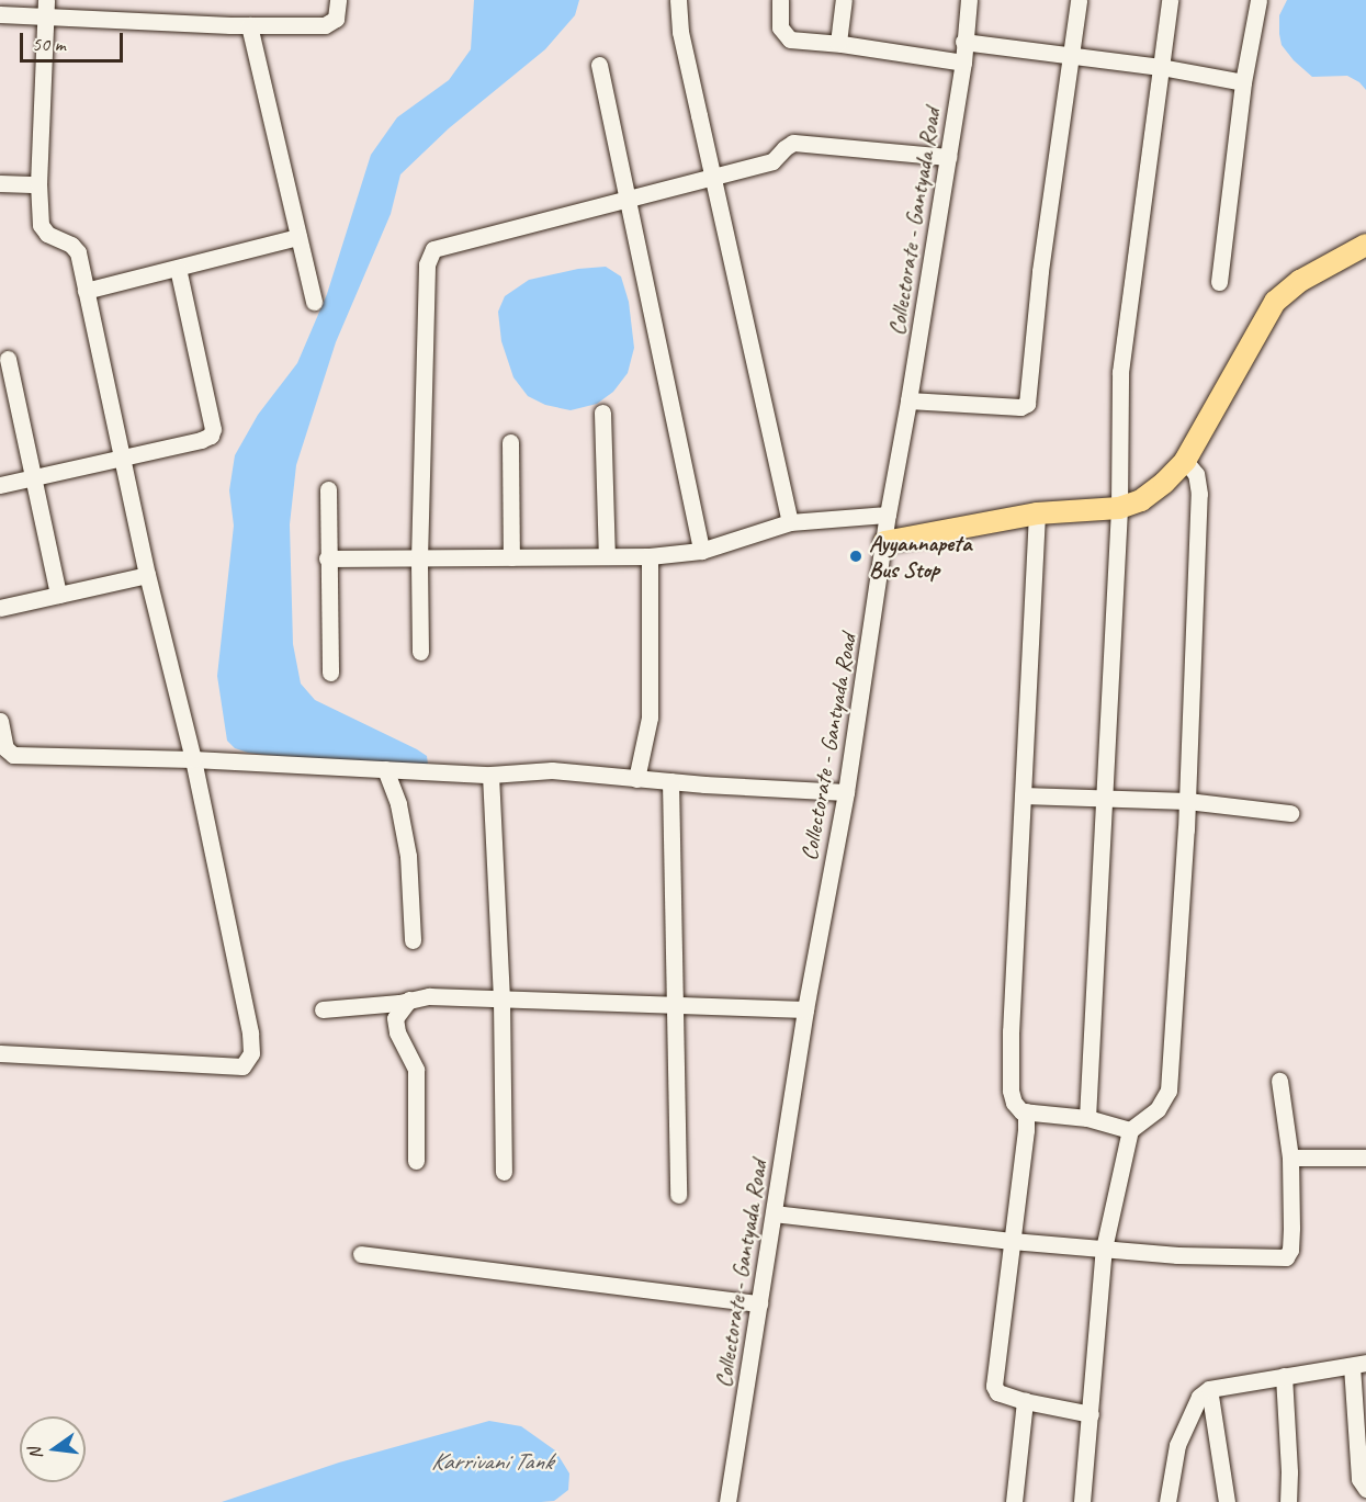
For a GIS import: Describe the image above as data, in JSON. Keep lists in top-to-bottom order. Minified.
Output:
{"streets":{"street":["Collectorate - Gantyada Road"]},"water":["Karrivani Tank"],"places":["Ayyannapeta Bus Stop"],"scale_bar":"50 m","north":"left"}
